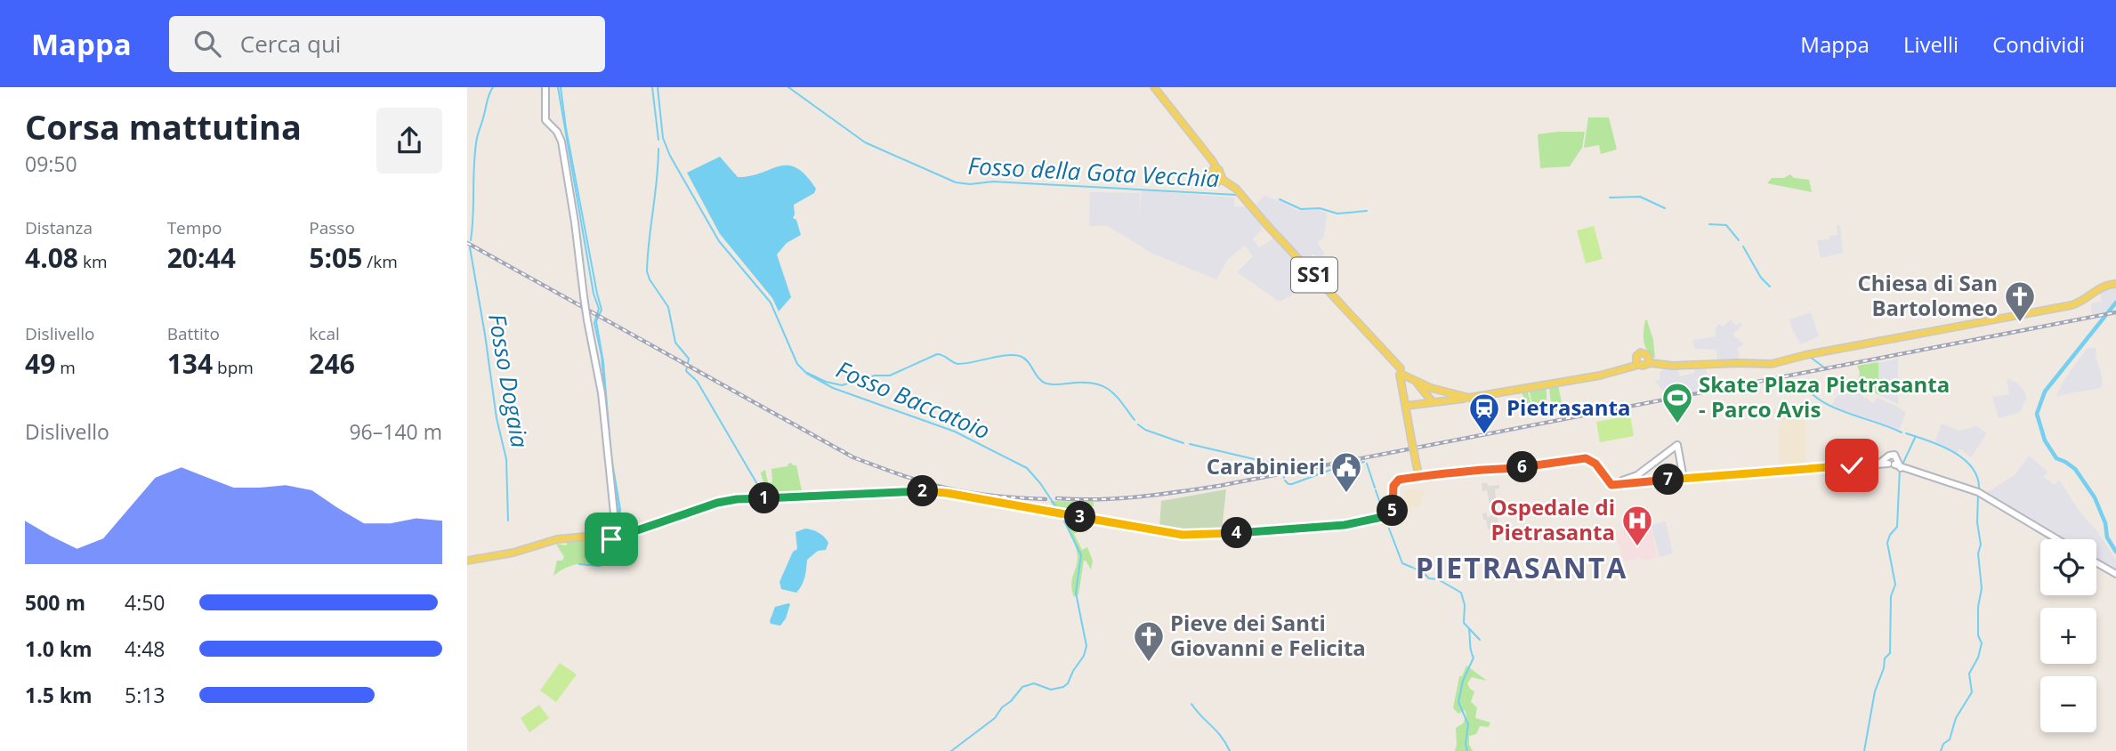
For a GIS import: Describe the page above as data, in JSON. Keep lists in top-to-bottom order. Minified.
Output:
{"streets":{"main road":["SS1"]},"districts":["PIETRASANTA"],"water":["Fosso della Gota Vecchia","Fosso Dogaia","Fosso Baccatoio"],"places":{"church":["Chiesa di San Bartolomeo","Pieve dei Santi Giovanni e Felicita"],"sports":["Skate Plaza Pietrasanta - Parco Avis"],"station":["Pietrasanta"],"public building":["Carabinieri"],"hospital":["Ospedale di Pietrasanta"]},"page":{"header":"Mappa","search":"Cerca qui","nav":["Mappa","Livelli","Condividi"],"heading":["Corsa mattutina","09:50"],"stats":[["Distanza","4.08 km"],["Tempo","20:44"],["Passo","5:05 /km"],["Dislivello","49 m"],["Battito","134 bpm"],["kcal","246"]],"chart":["Dislivello","96–140 m"],"pins":["6","7","2","1","5","3","4"],"map_buttons":["+","−"],"list":[{"name":"500 m","note":"4:50"},{"name":"1.0 km","note":"4:48"},{"name":"1.5 km","note":"5:13"}]}}
